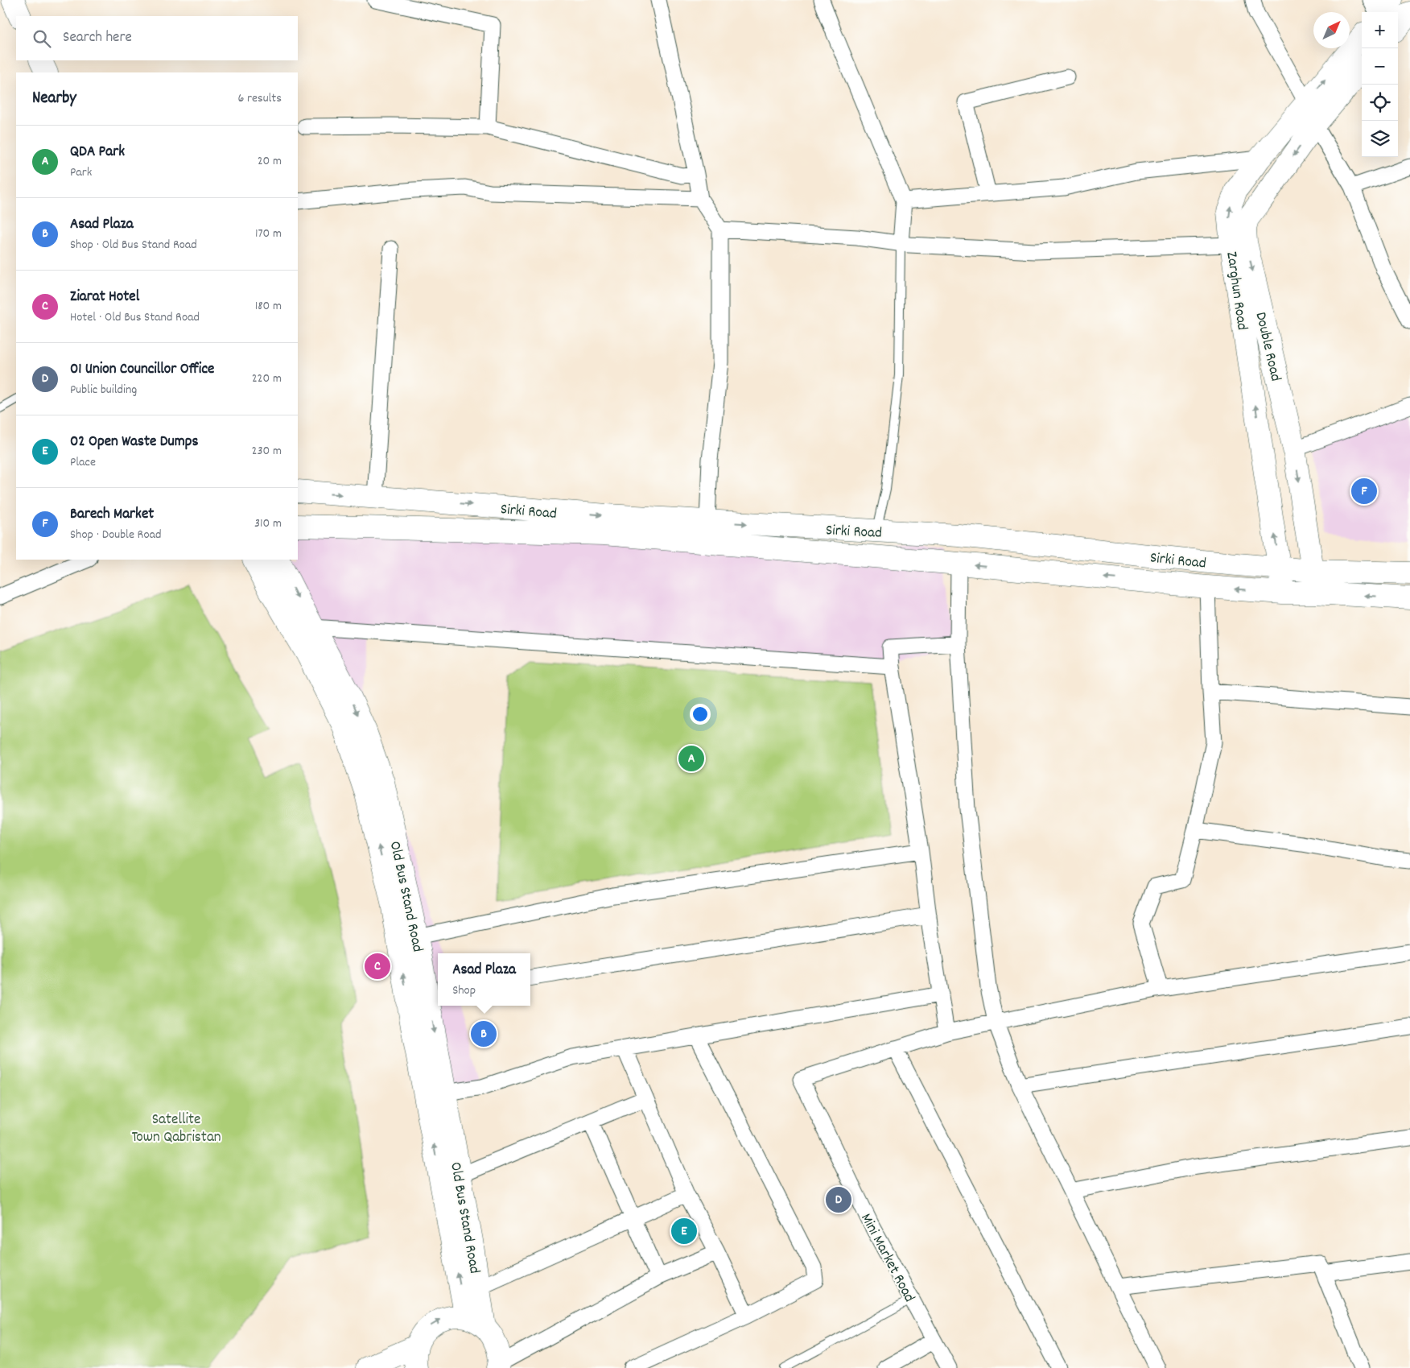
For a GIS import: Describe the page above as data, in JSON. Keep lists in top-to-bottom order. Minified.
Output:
{"streets":{"main road":["Zarghun Road","Double Road","Sirki Road","Old Bus Stand Road"],"street":["Mini Market Road"]},"crossings":[["Zarghun Road","Double Road"],["Zarghun Road","Sirki Road"],["Double Road","Sirki Road"]],"one_way":["Zarghun Road","Double Road"],"parks":["Satellite Town Qabristan"],"north":"top right","page":{"map_buttons":["+","−"],"search":"Search here","heading":["Nearby","6 results"],"list":[{"mark":"A","name":"QDA Park","note":"Park","value":"20 m"},{"mark":"B","name":"Asad Plaza","note":"Shop · Old Bus Stand Road","value":"170 m"},{"mark":"C","name":"Ziarat Hotel","note":"Hotel · Old Bus Stand Road","value":"180 m"},{"mark":"D","name":"01 Union Councillor Office","note":"Public building","value":"220 m"},{"mark":"E","name":"02 Open Waste Dumps","note":"Place","value":"230 m"},{"mark":"F","name":"Barech Market","note":"Shop · Double Road","value":"310 m"}],"pins":["F","A","C","B","D","E"],"popup":["Asad Plaza","Shop"]}}
